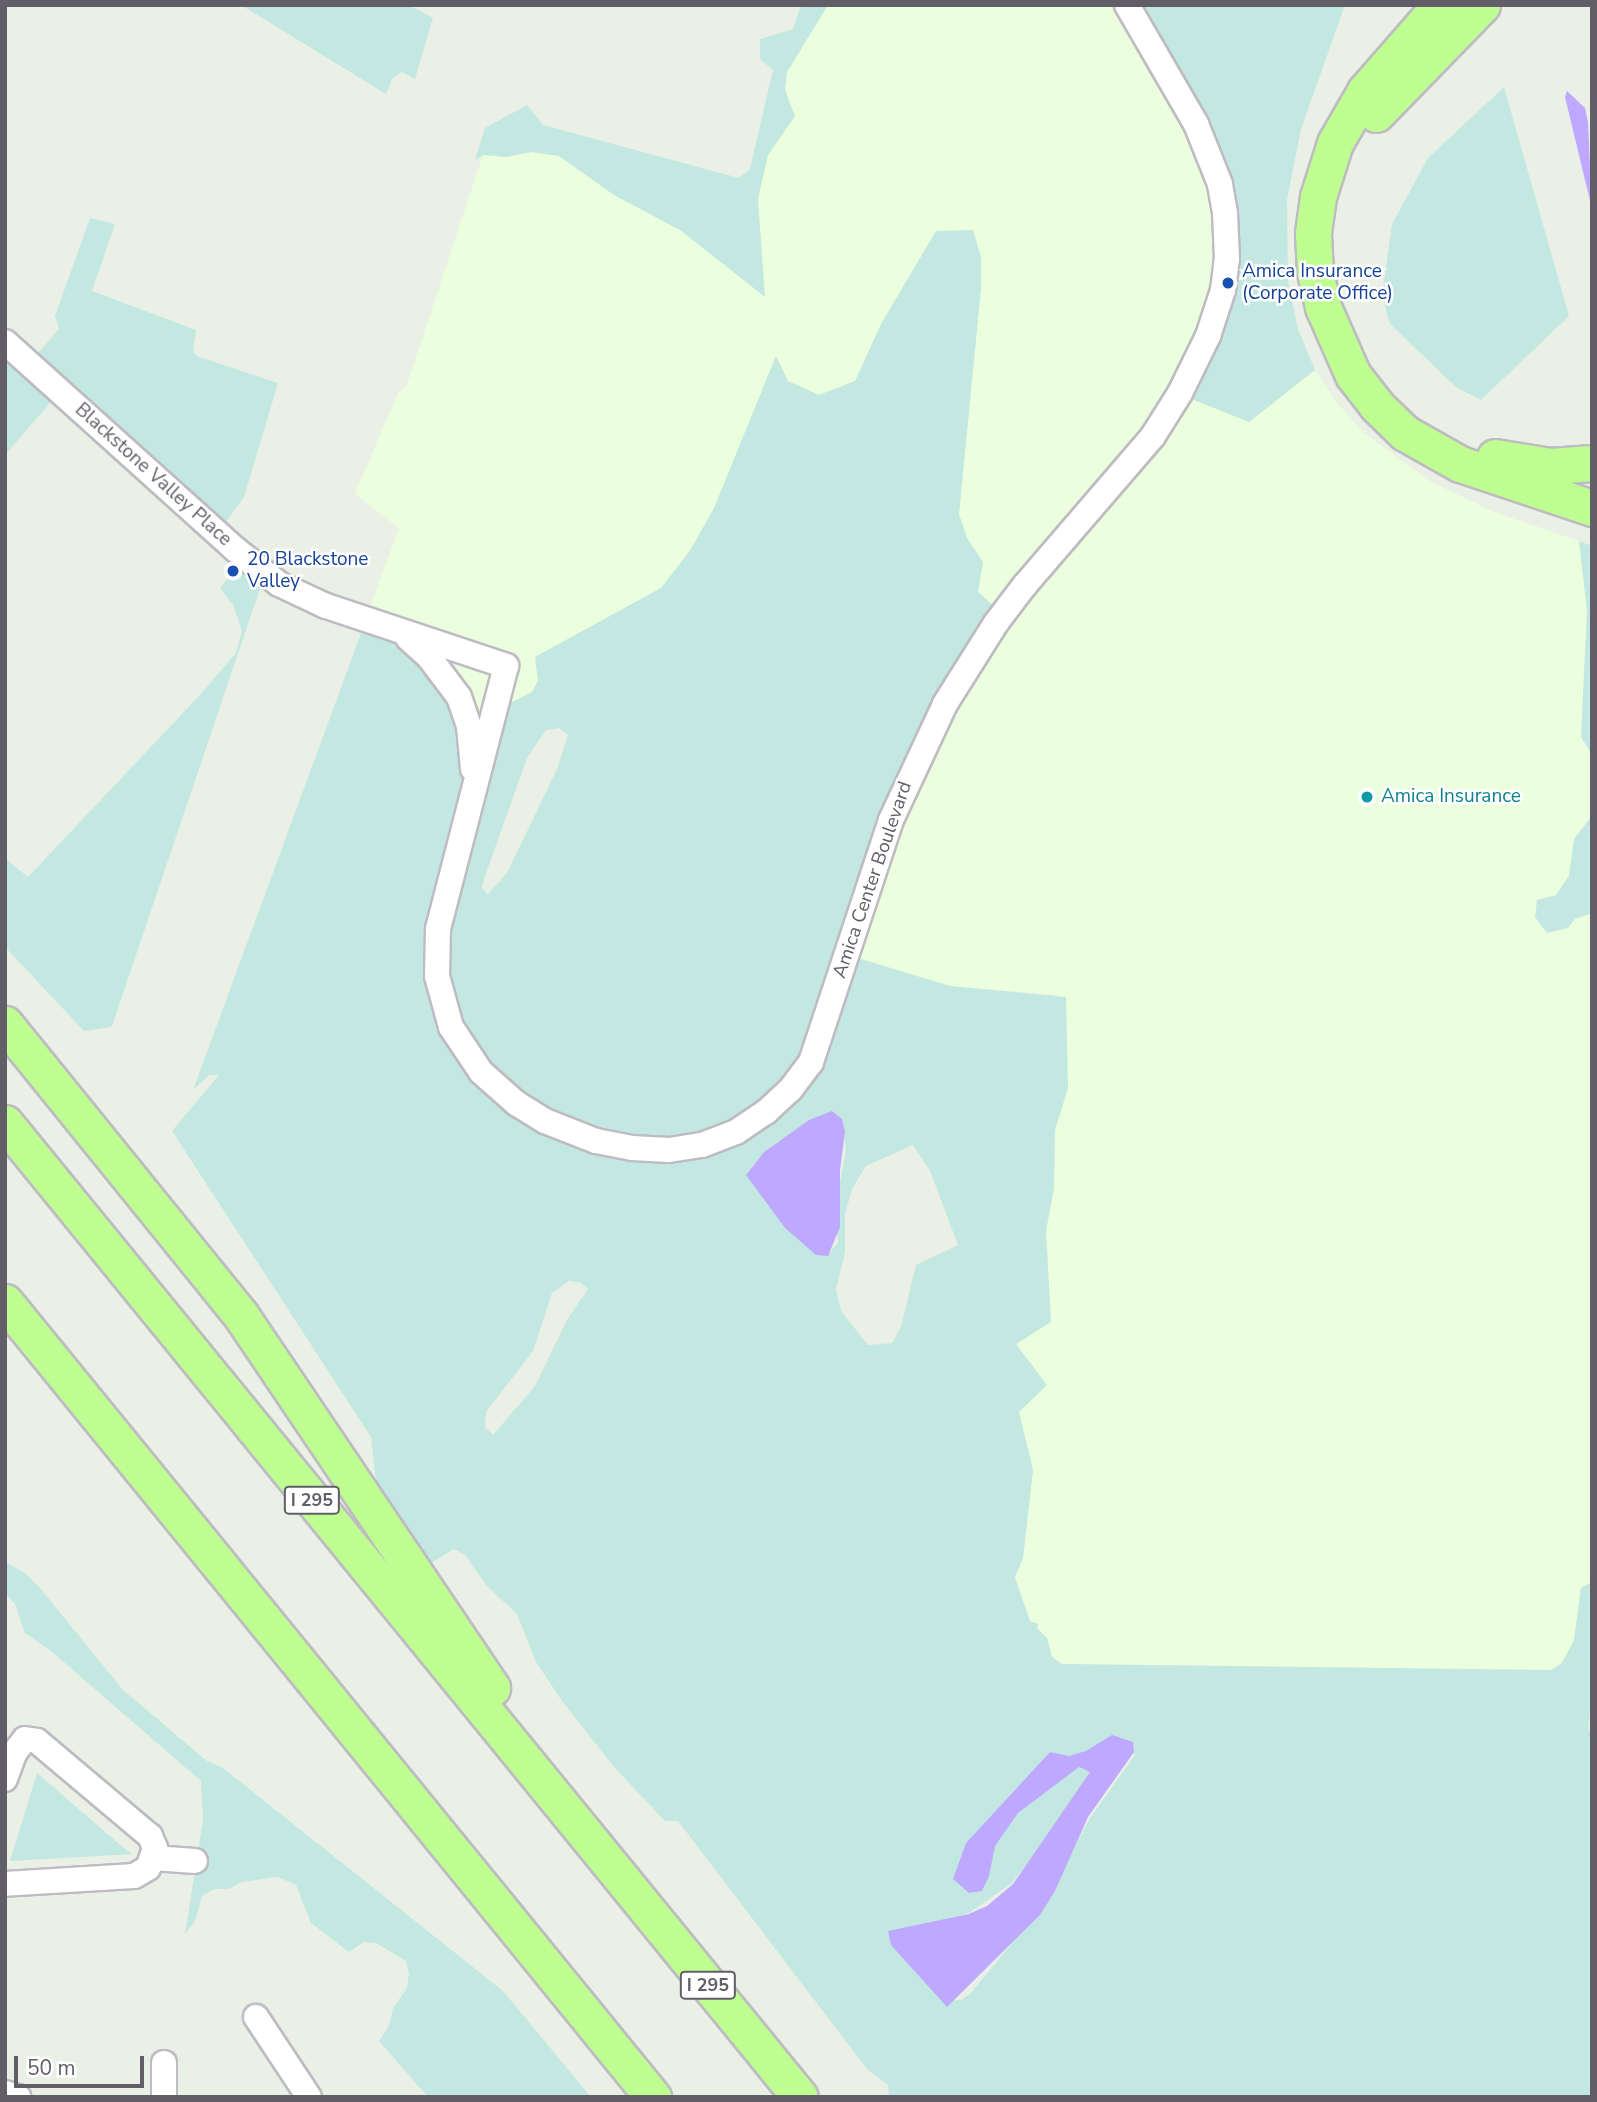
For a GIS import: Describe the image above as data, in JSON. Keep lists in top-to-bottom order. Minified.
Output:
{"streets":{"highway":["I 295"],"street":["Blackstone Valley Place","Amica Center Boulevard"]},"crossings":[["Blackstone Valley Place","Amica Center Boulevard"]],"places":["Amica Insurance (Corporate Office)","20 Blackstone Valley","Amica Insurance"],"scale_bar":"50 m"}
